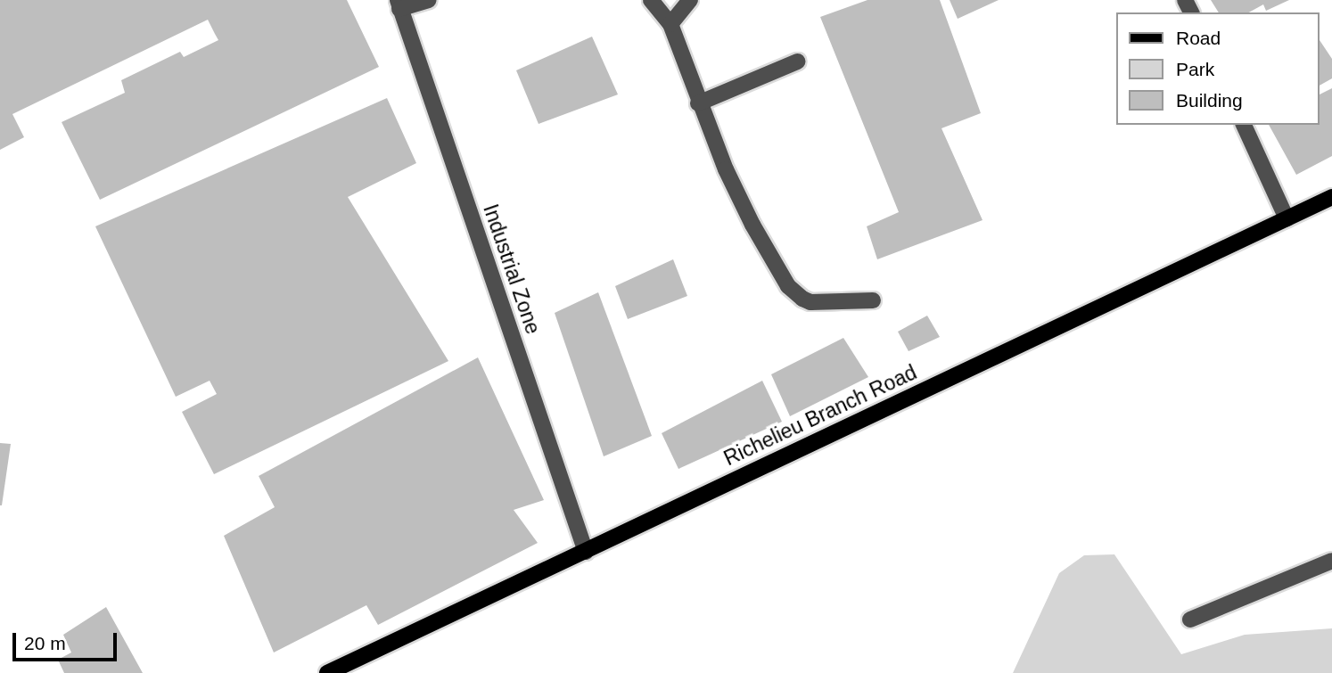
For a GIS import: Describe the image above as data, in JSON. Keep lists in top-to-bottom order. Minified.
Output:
{"streets":{"main road":["Richelieu Branch Road"],"street":["Industrial Zone"]},"crossings":[["Industrial Zone","Richelieu Branch Road"]],"legend":["Road","Park","Building"],"scale_bar":"20 m"}
